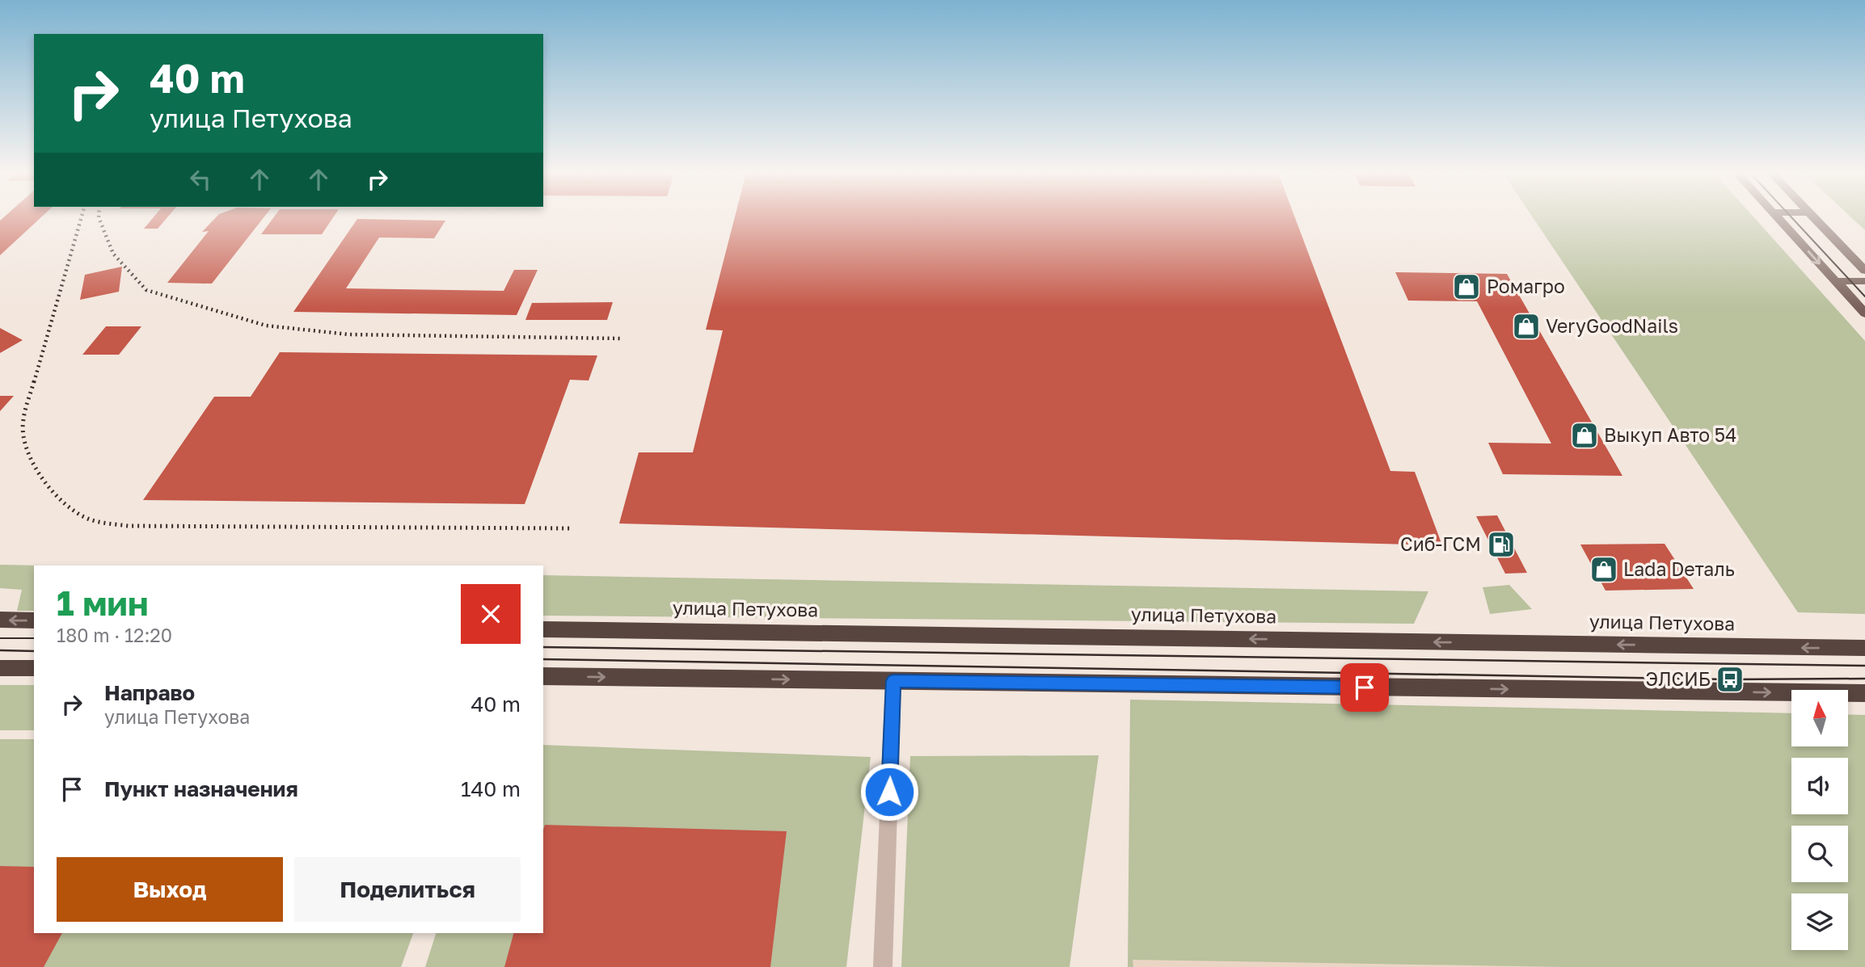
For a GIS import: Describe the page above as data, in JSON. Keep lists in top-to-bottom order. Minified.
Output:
{"streets":{"highway":["улица Петухова"]},"places":{"shop":["Ромагро","VeryGoodNails","Выкуп Авто 54","Lada Dеталь"],"fuel station":["Сиб-ГСМ"],"bus stop":["ЭЛСИБ"]},"north":"top","page":{"turn":["40 m","улица Петухова"],"heading":["1 мин","180 m · 12:20"],"list":[{"name":"Направо","note":"улица Петухова","value":"40 m"},{"name":"Пункт назначения","value":"140 m"}],"buttons":["Выход","Поделиться"]}}
